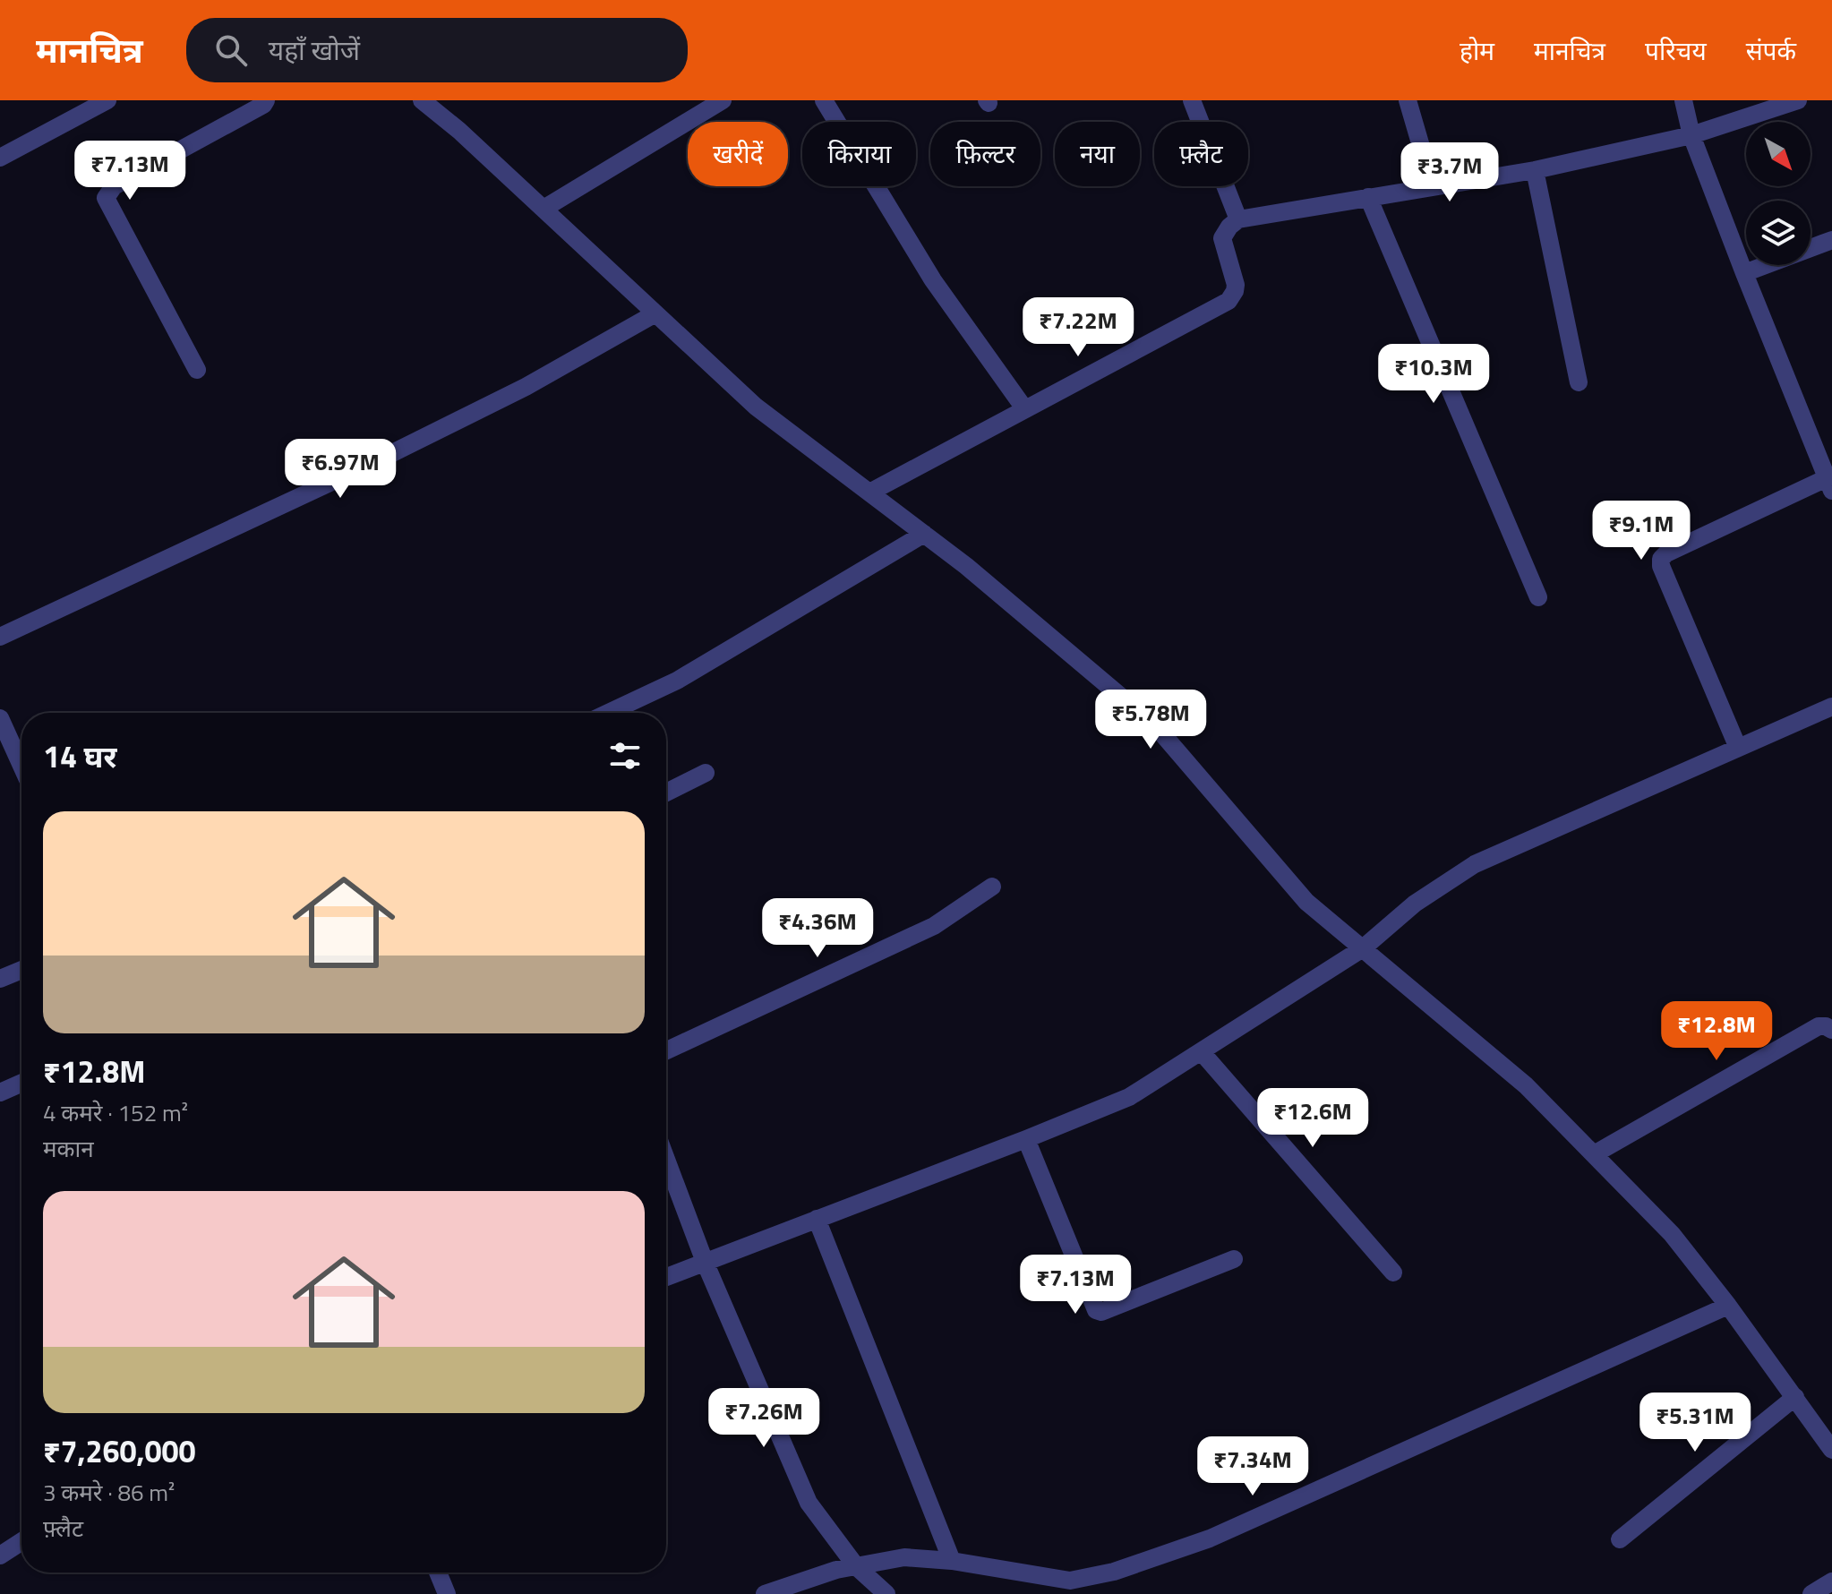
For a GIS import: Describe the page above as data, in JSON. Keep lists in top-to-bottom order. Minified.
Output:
{"north":"bottom right","page":{"header":"मानचित्र","search":"यहाँ खोजें","nav":["होम","मानचित्र","परिचय","संपर्क"],"chip":["खरीदें","किराया","फ़िल्टर","नया","फ़्लैट"],"price":["₹7.13M","₹3.7M","₹7.22M","₹10.3M","₹6.97M","₹9.1M","₹5.78M","₹4.36M","₹12.8M","₹12.6M","₹7.13M","₹7.26M","₹5.31M","₹7.34M"],"heading":"14 घर","list":[{"name":"₹12.8M","note":"4 कमरे · 152 m² · मकान"},{"name":"₹7,260,000","note":"3 कमरे · 86 m² · फ़्लैट"}]}}
